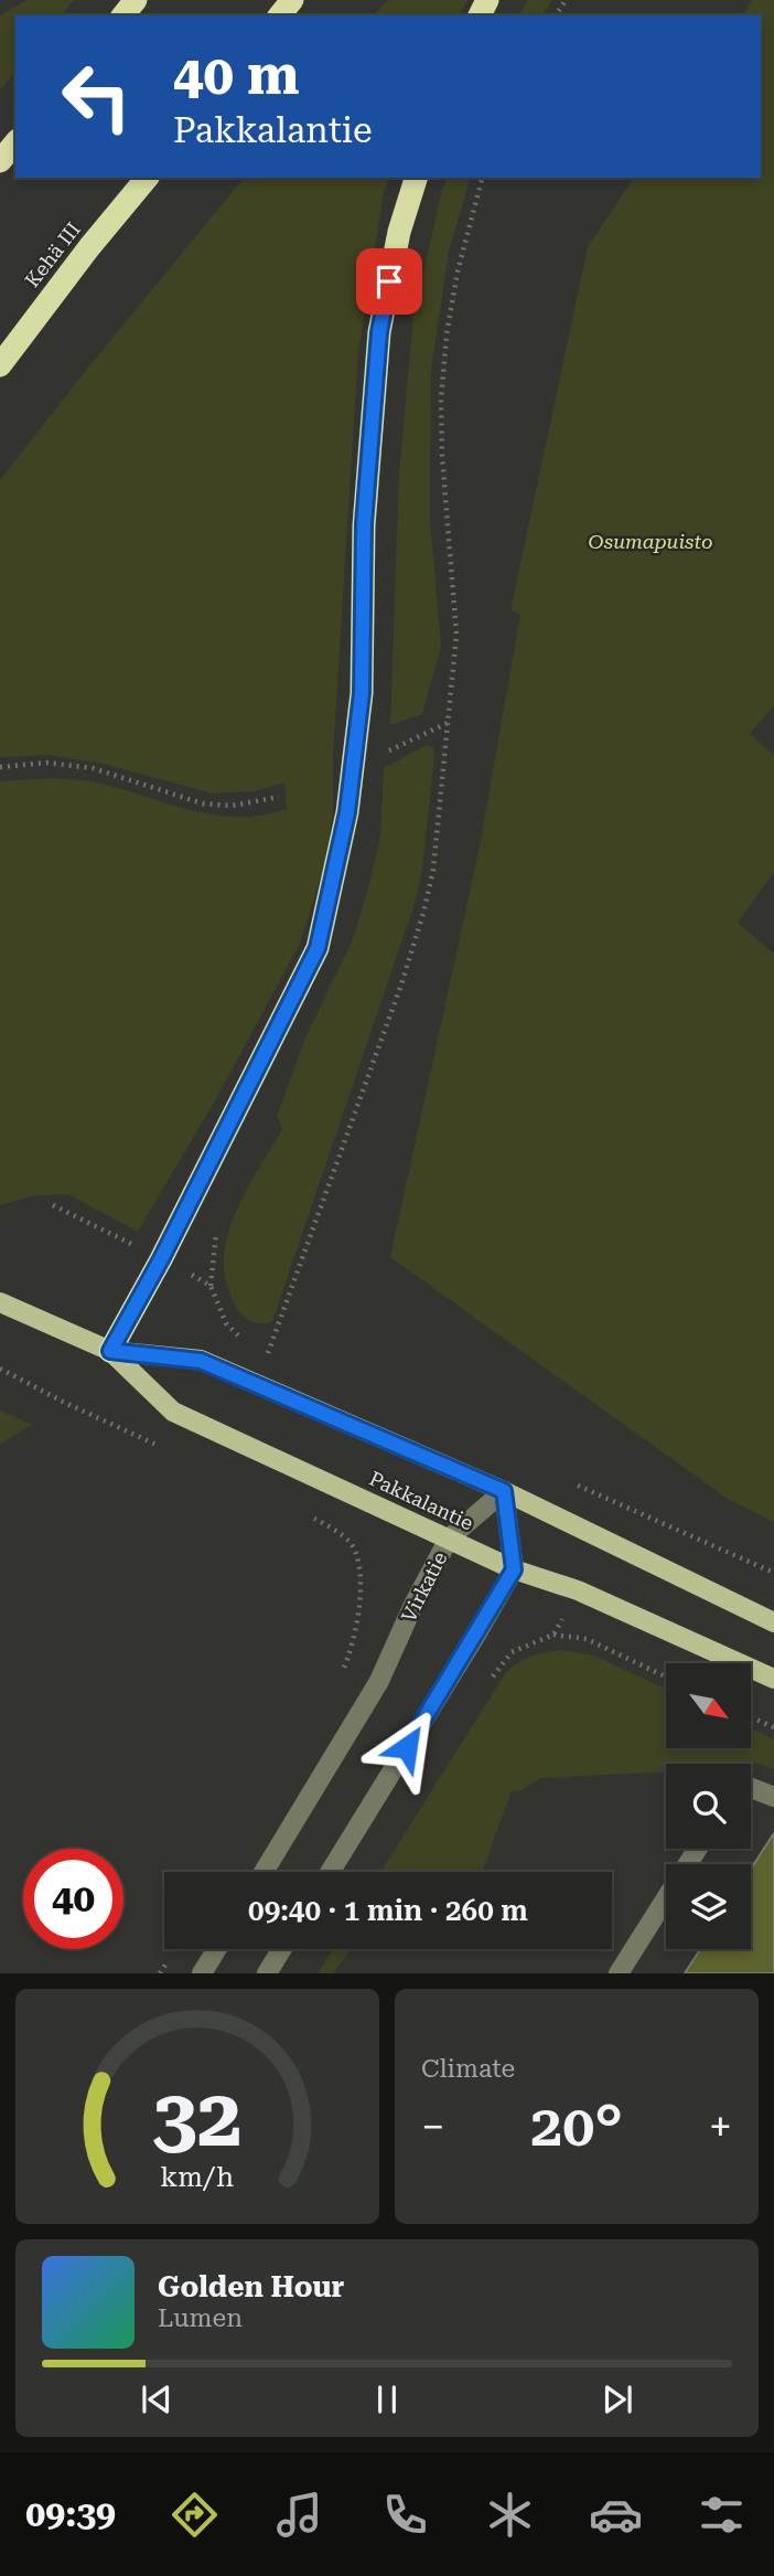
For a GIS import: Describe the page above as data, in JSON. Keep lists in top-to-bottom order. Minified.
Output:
{"streets":{"highway":["Kehä III"],"main road":["Pakkalantie"],"street":["Virkatie"]},"crossings":[["Pakkalantie","Virkatie"]],"parks":["Osumapuisto"],"north":"bottom right","page":{"turn":["40 m","Pakkalantie"],"limit":"40","trip":"09:40 · 1 min · 260 m","tile":"Climate","heat":["−","20°","+"],"song":["Golden Hour","Lumen"],"tabs":"09:39","gauge":["32","km/h"]}}
